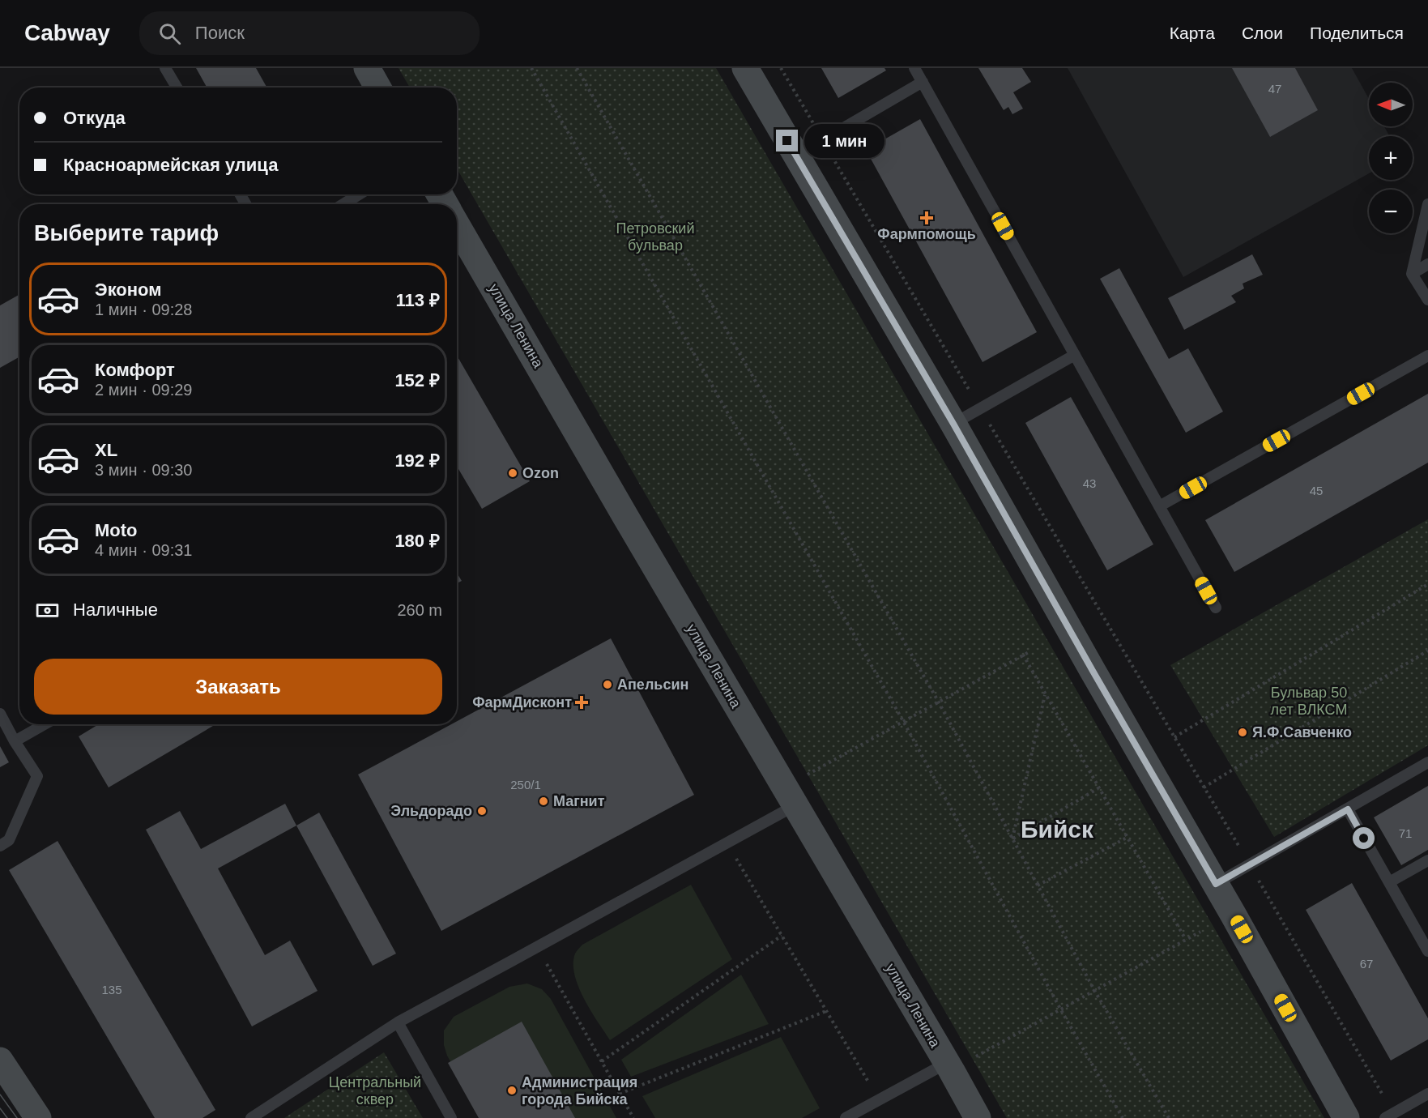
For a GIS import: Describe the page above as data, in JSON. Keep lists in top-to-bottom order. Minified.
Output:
{"streets":{"main road":["улица Ленина"]},"districts":["Бийск"],"parks":["Петровский бульвар","Бульвар 50 лет ВЛКСМ","Центральный сквер"],"places":{"health":["Фармпомощь","ФармДисконт"],"other":["Ozon","Апельсин","Я.Ф.Савченко","Магнит","Эльдорадо","Администрация города Бийска"]},"house_numbers":["47","43","45","250/1","71","67","135"],"north":"left","page":{"header":"Cabway","search":"Поиск","nav":["Карта","Слои","Поделиться"],"map_buttons":["+","−"],"banner":["Откуда","Красноармейская улица"],"bubble":"1 мин","heading":"Выберите тариф","list":[{"name":"Эконом","note":"1 мин · 09:28","value":"113 ₽"},{"name":"Комфорт","note":"2 мин · 09:29","value":"152 ₽"},{"name":"XL","note":"3 мин · 09:30","value":"192 ₽"},{"name":"Moto","note":"4 мин · 09:31","value":"180 ₽"}],"pay":["Наличные","260 m"],"buttons":"Заказать"}}
